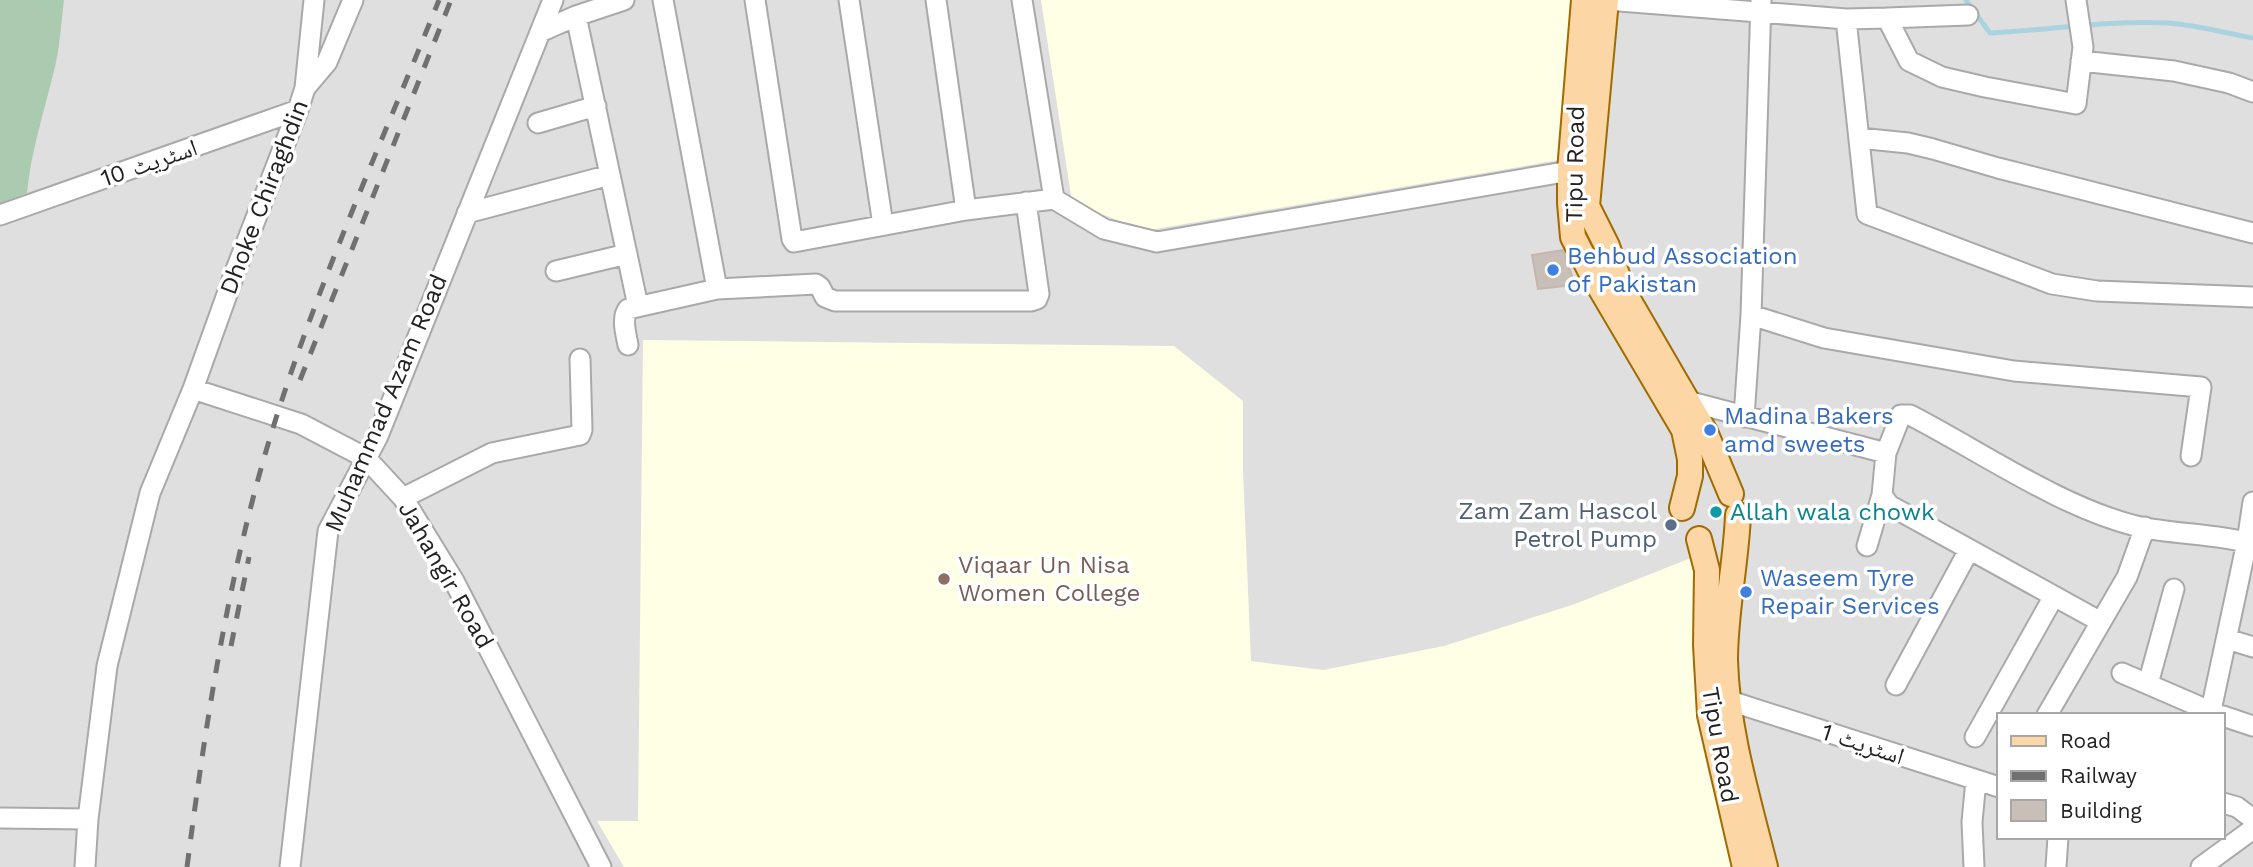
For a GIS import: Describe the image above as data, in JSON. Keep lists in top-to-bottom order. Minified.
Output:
{"streets":{"main road":["Tipu Road"],"street":["اسٹریٹ 10","Dhoke Chiraghdin","Muhammad Azam Road","Jahangir Road","اسٹریٹ 1"]},"crossings":[["اسٹریٹ 10","Dhoke Chiraghdin"],["Dhoke Chiraghdin","Jahangir Road"],["Muhammad Azam Road","Jahangir Road"]],"places":["Behbud Association of Pakistan","Madina Bakers amd sweets","Allah wala chowk","Zam Zam Hascol Petrol Pump","Viqaar Un Nisa Women College","Waseem Tyre Repair Services"],"legend":["Road","Railway","Building"]}
